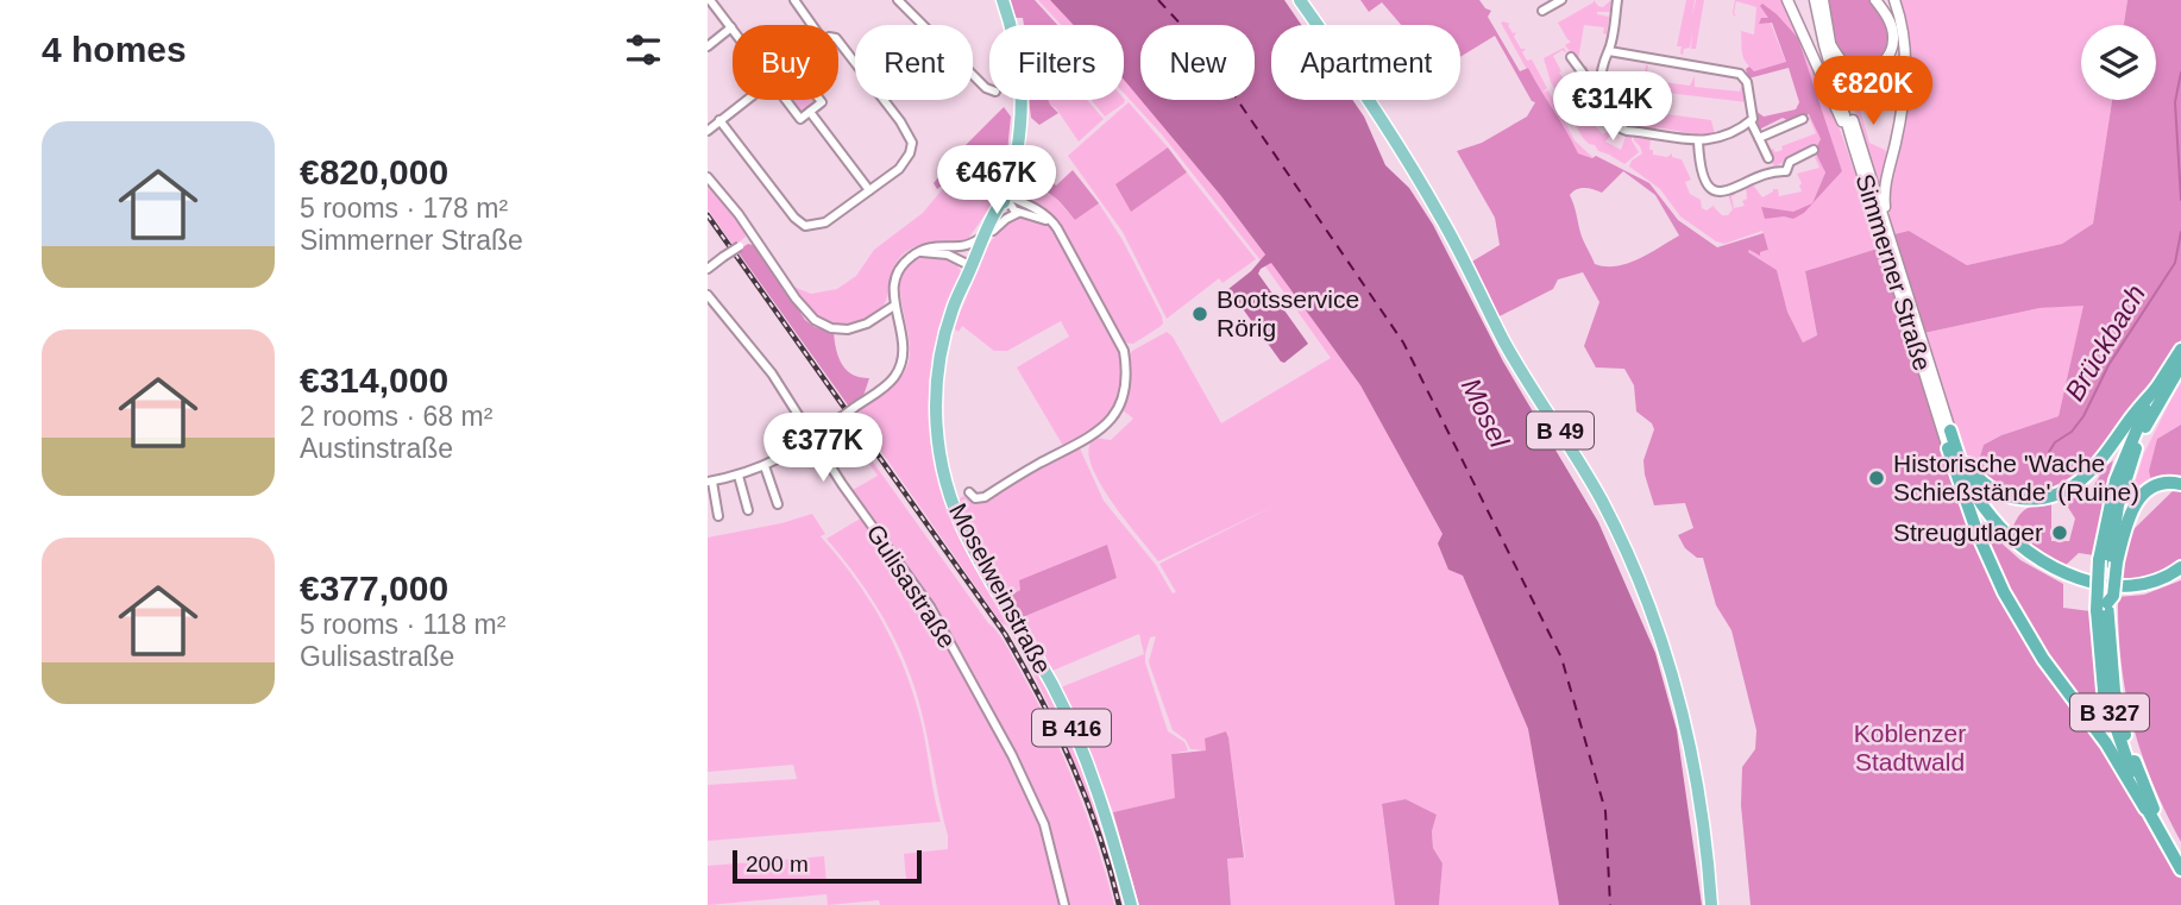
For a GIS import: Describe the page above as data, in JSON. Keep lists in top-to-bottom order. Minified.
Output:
{"streets":{"highway":["B 327"],"main road":["B 49","Moselweinstraße","B 416"],"street":["Simmerner Straße","Gulisastraße"]},"water":["Brückbach","Mosel"],"parks":["Koblenzer Stadtwald"],"places":["Bootsservice Rörig","Historische 'Wache Schießstände' (Ruine)","Streugutlager"],"scale_bar":"200 m","page":{"heading":"4 homes","chip":["Buy","Rent","Filters","New","Apartment"],"price":["€820K","€314K","€467K","€377K"],"list":[{"name":"€820,000","note":"5 rooms · 178 m² · Simmerner Straße"},{"name":"€314,000","note":"2 rooms · 68 m² · Austinstraße"},{"name":"€377,000","note":"5 rooms · 118 m² · Gulisastraße"}],"scale":"200 m"}}
